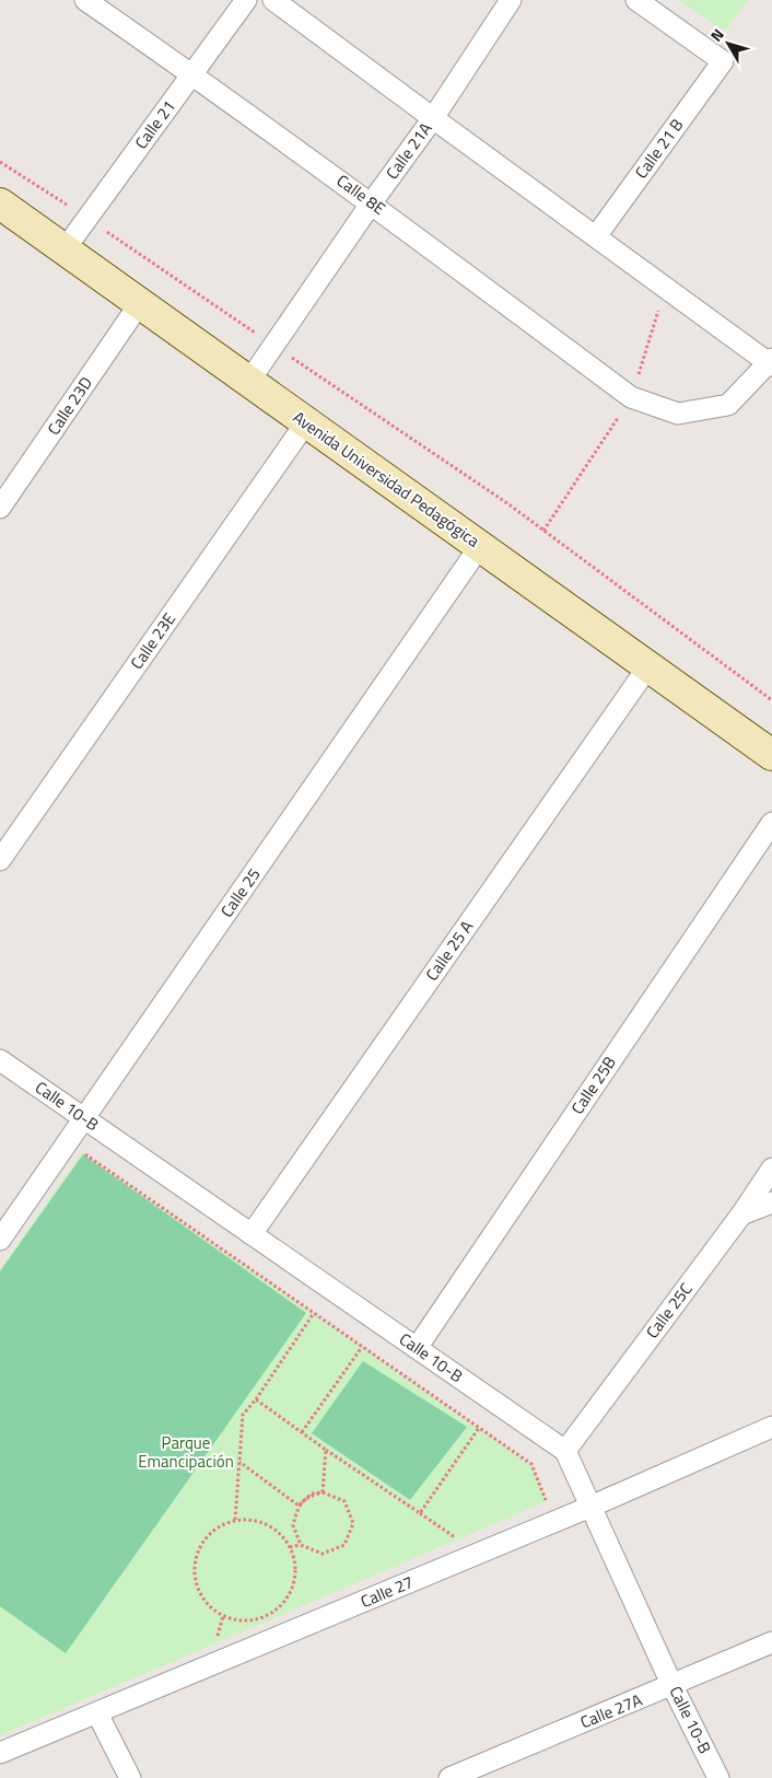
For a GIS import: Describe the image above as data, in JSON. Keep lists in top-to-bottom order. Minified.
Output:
{"streets":{"street":["Calle 21","Calle 21 B","Calle 21A","Calle 8E","Calle 23D","Avenida Universidad Pedagógica","Calle 23E","Calle 25","Calle 25 A","Calle 25B","Calle 10-B","Calle 25C","Calle 27","Calle 27A"]},"crossings":[["Calle 21","Calle 8E"],["Calle 21","Avenida Universidad Pedagógica"],["Calle 21A","Calle 8E"],["Calle 21A","Avenida Universidad Pedagógica"],["Calle 23D","Avenida Universidad Pedagógica"],["Avenida Universidad Pedagógica","Calle 23E"],["Avenida Universidad Pedagógica","Calle 25"],["Avenida Universidad Pedagógica","Calle 25 A"],["Calle 25","Calle 10-B"],["Calle 25 A","Calle 10-B"],["Calle 25B","Calle 10-B"],["Calle 10-B","Calle 25C"],["Calle 10-B","Calle 27"],["Calle 10-B","Calle 27A"]],"parks":["Parque Emancipación"],"north":"top left"}
